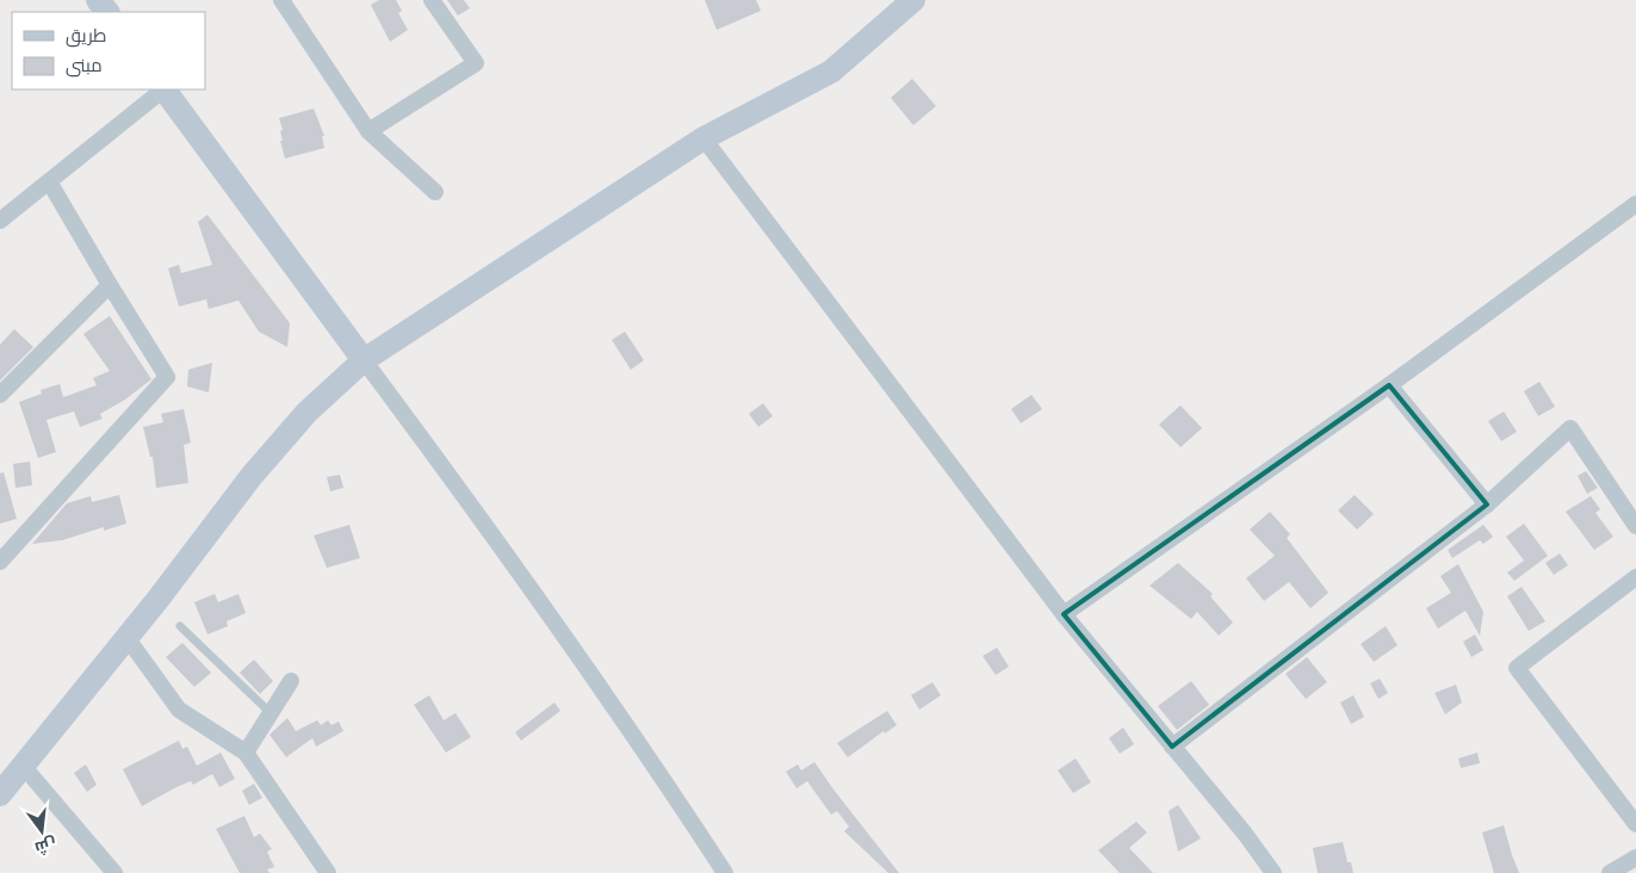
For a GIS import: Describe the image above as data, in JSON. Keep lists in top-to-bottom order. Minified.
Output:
{"legend":["طريق","مبنى"],"north":"bottom"}
